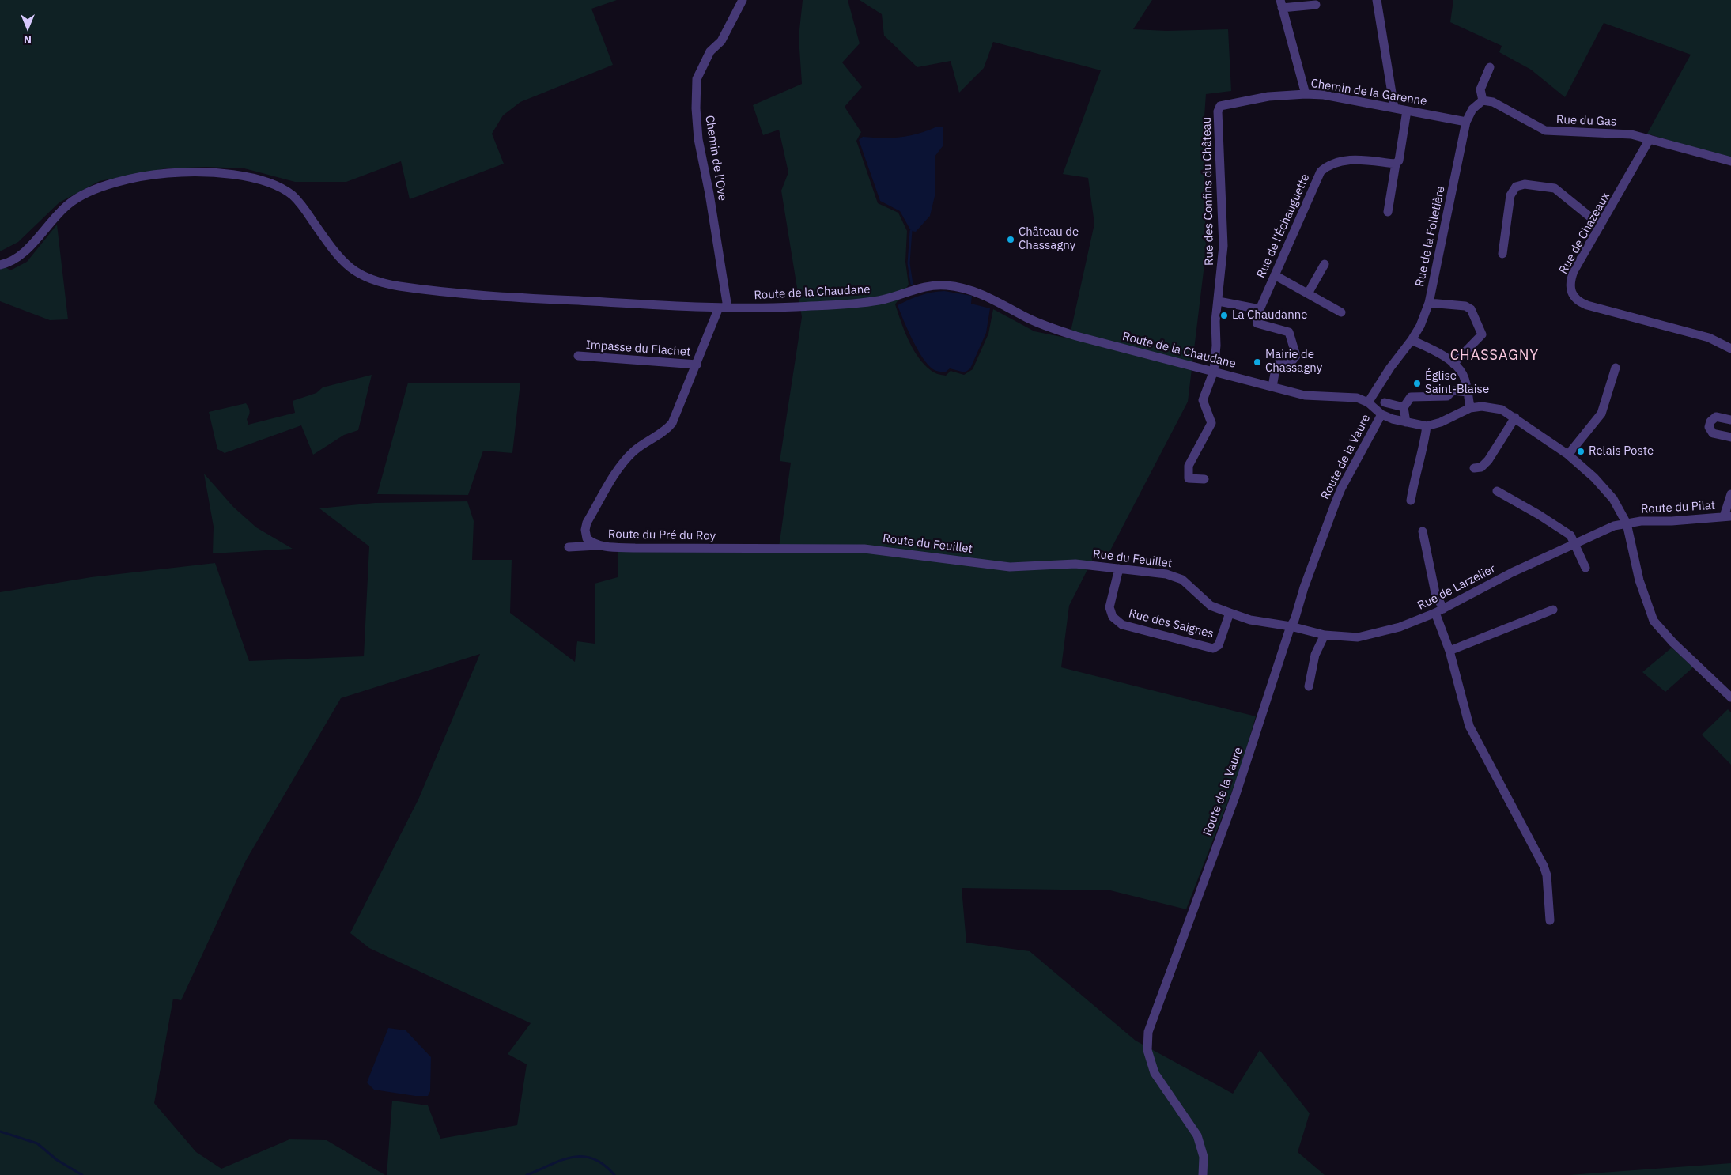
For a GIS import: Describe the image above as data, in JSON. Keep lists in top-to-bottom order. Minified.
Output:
{"streets":{"street":["Chemin de la Garenne","Rue du Gas","Chemin de l'Ove","Rue des Confins du Château","Rue de l'Échauguette","Rue de Chazeaux","Rue de la Folletière","Route de la Chaudane","Impasse du Flachet","Route de la Vaure","Route du Pilat","Route du Pré du Roy","Route du Feuillet","Rue du Feuillet","Rue de Larzelier","Rue des Saignes"]},"crossings":[["Chemin de la Garenne","Rue des Confins du Château"],["Chemin de la Garenne","Rue de la Folletière"],["Rue du Gas","Rue de Chazeaux"],["Rue du Gas","Rue de la Folletière"],["Chemin de l'Ove","Route de la Chaudane"],["Rue des Confins du Château","Route de la Chaudane"],["Rue de la Folletière","Route de la Chaudane"],["Route de la Chaudane","Route de la Vaure"],["Route de la Chaudane","Route du Pilat"],["Route de la Chaudane","Rue de Larzelier"],["Route de la Vaure","Rue du Feuillet"],["Route de la Vaure","Rue de Larzelier"],["Route du Pilat","Rue de Larzelier"],["Route du Pré du Roy","Route du Feuillet"],["Route du Feuillet","Rue du Feuillet"],["Rue du Feuillet","Rue de Larzelier"],["Rue du Feuillet","Rue des Saignes"]],"districts":["CHASSAGNY"],"places":["Château de Chassagny","La Chaudanne","Mairie de Chassagny","Église Saint-Blaise","Relais Poste"],"north":"bottom"}
